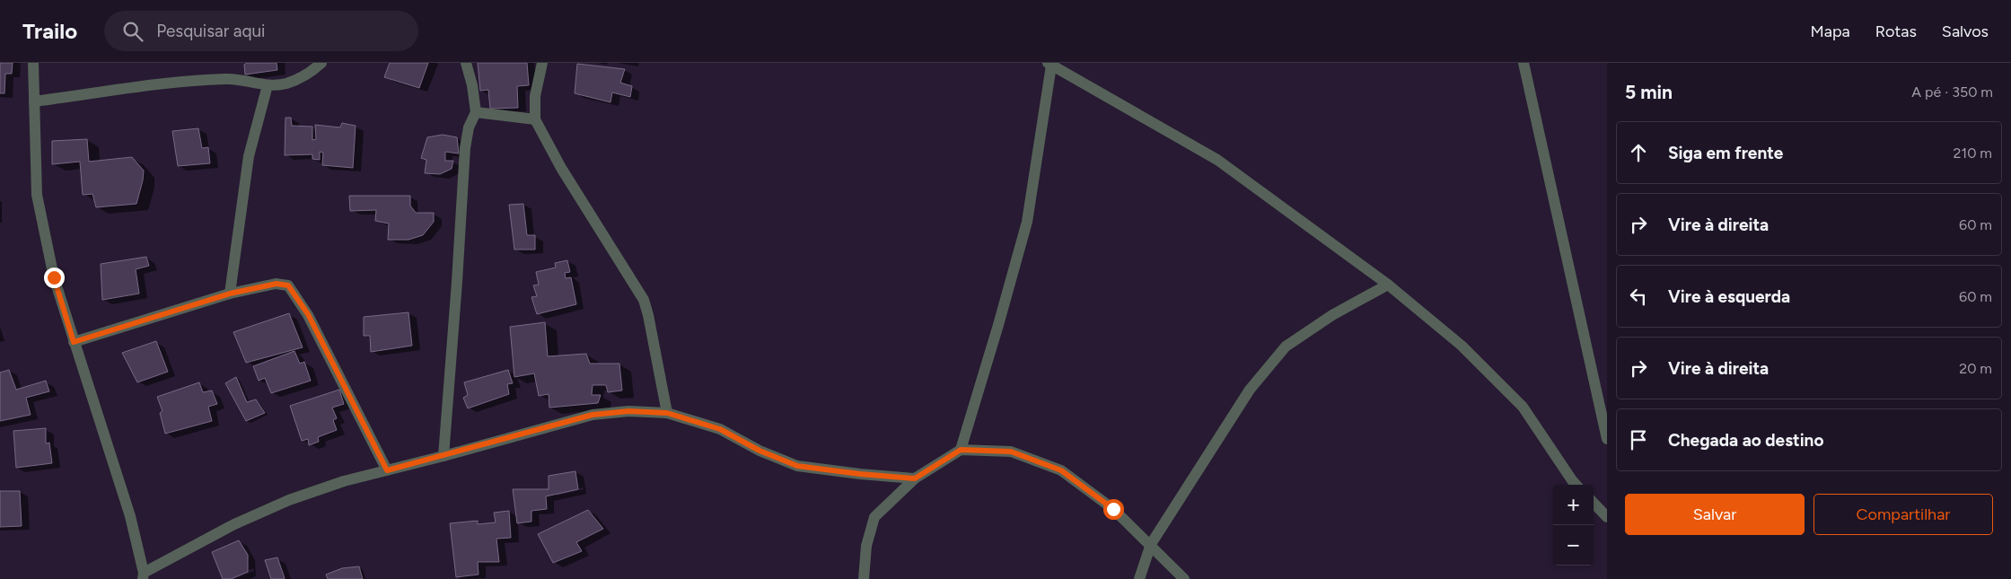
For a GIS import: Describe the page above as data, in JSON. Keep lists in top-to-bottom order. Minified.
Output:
{"page":{"header":"Trailo","search":"Pesquisar aqui","nav":["Mapa","Rotas","Salvos"],"heading":["5 min","A pé · 350 m"],"list":[["Siga em frente","210 m"],["Vire à direita","60 m"],["Vire à esquerda","60 m"],["Vire à direita","20 m"],"Chegada ao destino"],"buttons":["Salvar","Compartilhar"],"map_buttons":["+","−"]}}
